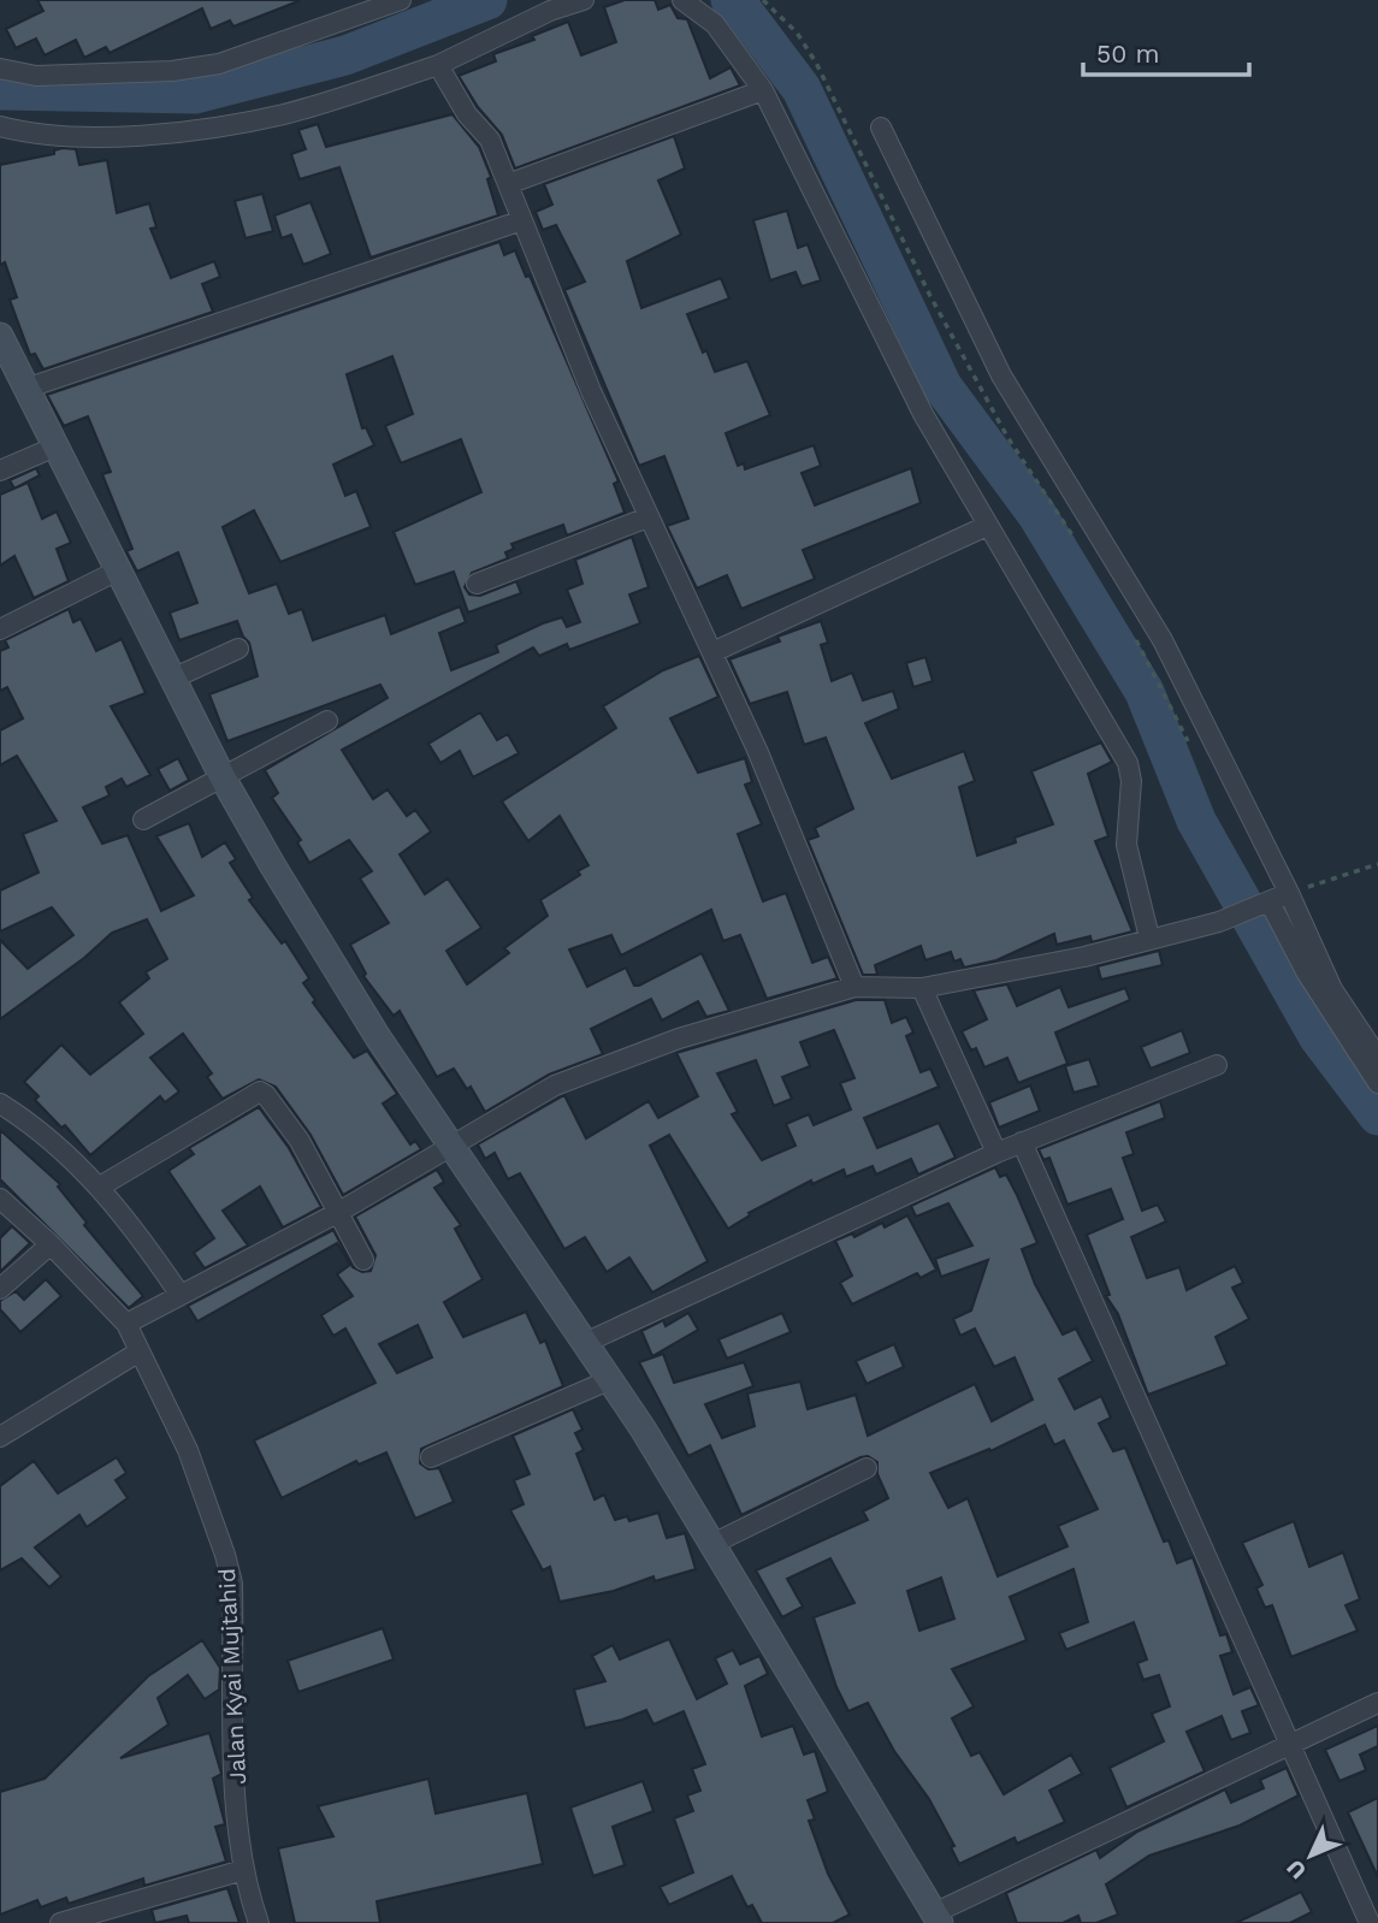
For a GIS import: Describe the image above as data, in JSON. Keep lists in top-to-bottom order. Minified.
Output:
{"streets":{"street":["Jalan Kyai Mujtahid"]},"scale_bar":"50 m","north":"bottom left"}
